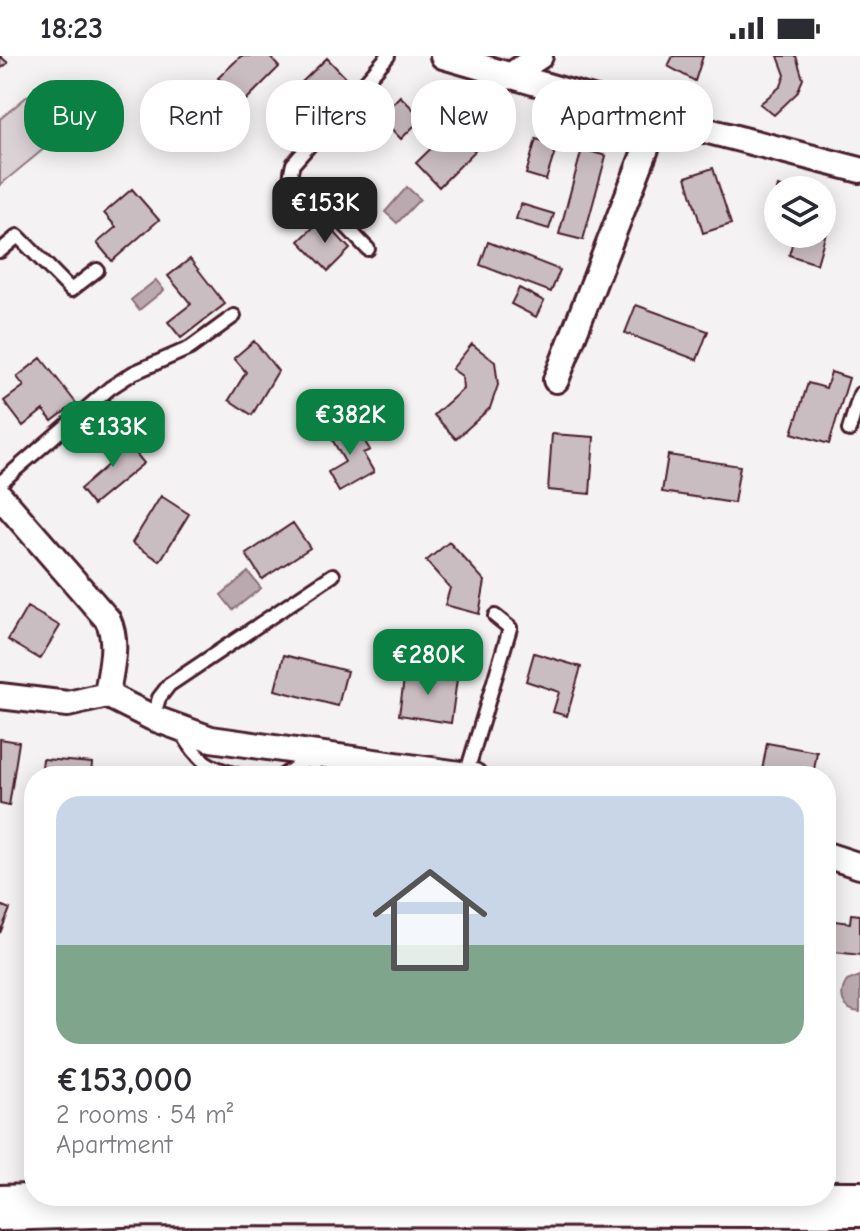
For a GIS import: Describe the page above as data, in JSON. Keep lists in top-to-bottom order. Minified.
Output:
{"page":{"status":"18:23","chip":["Buy","Rent","Filters","New","Apartment"],"price":["€153K","€382K","€133K","€280K"],"list":[{"name":"€153,000","note":"2 rooms · 54 m² · Apartment"}]}}
